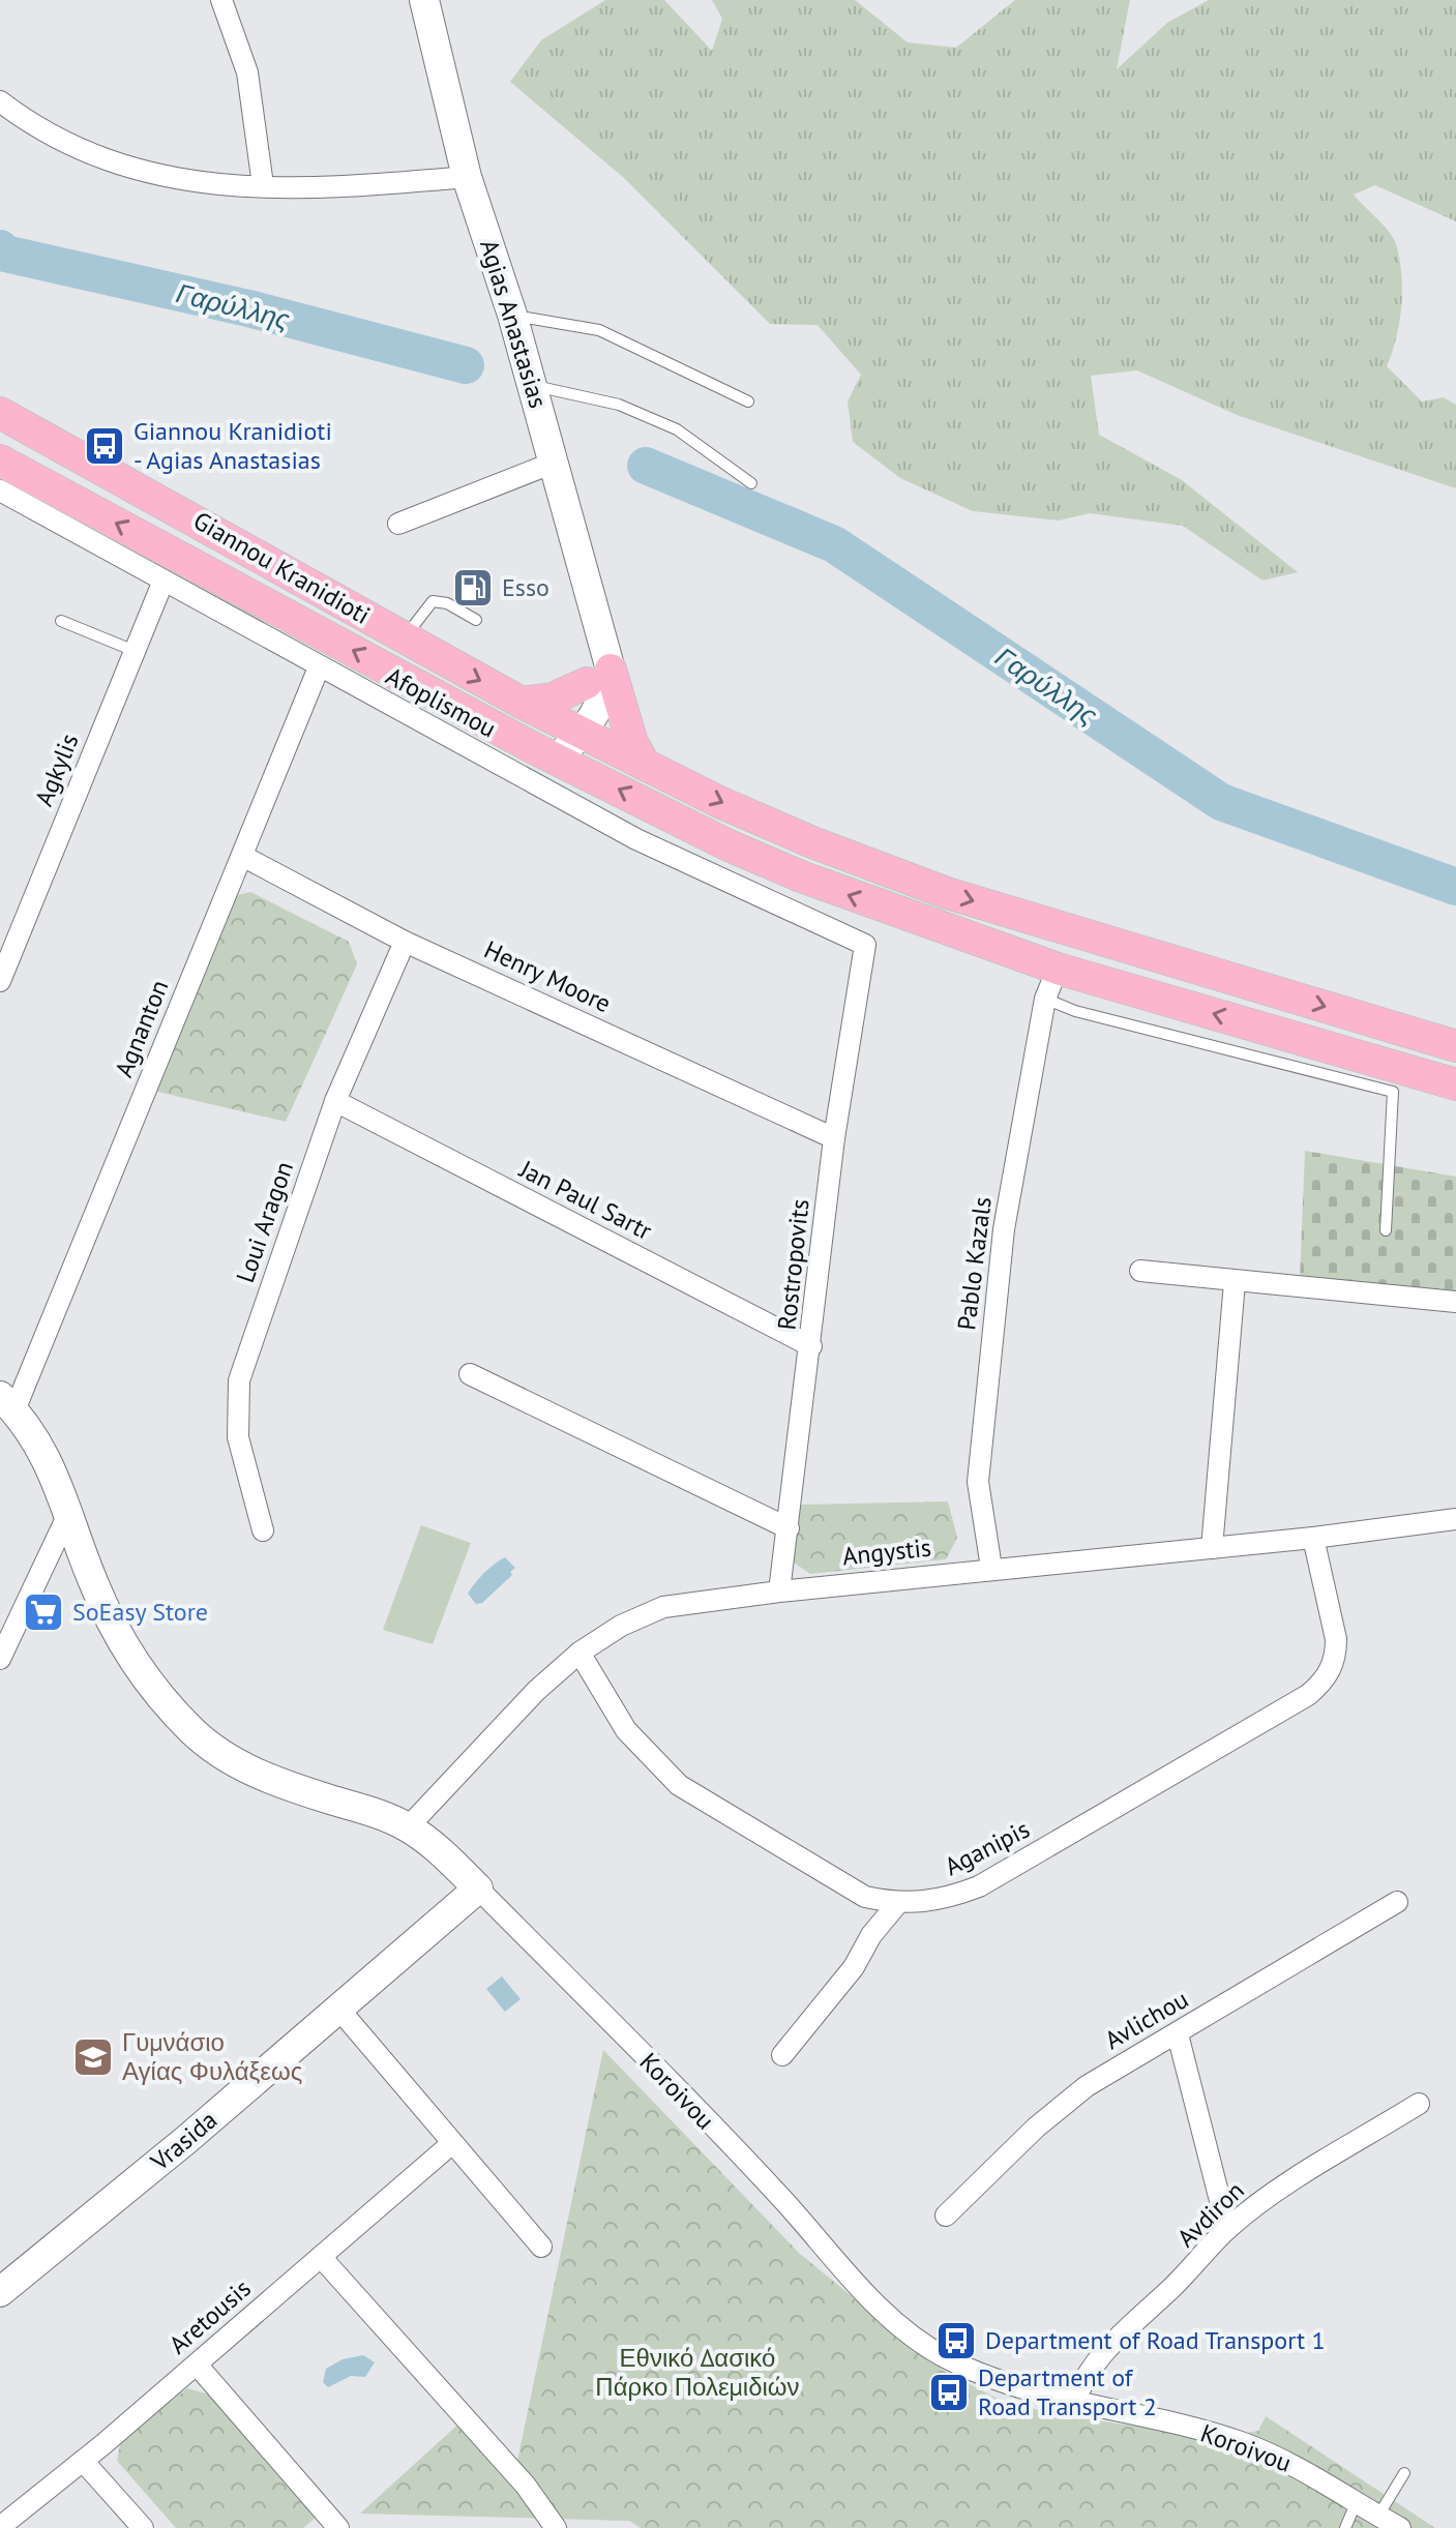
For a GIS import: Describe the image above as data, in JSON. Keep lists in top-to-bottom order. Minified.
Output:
{"streets":{"main road":["Giannou Kranidioti"],"street":["Agias Anastasias","Afoplismou","Agkylis","Henry Moore","Agnanton","Jan Paul Sartr","Loui Aragon","Pablo Kazals","Rostropovits","Angystis","Aganipis","Avlichou","Koroivou","Vrasida","Avdiron","Aretousis"]},"crossings":[["Giannou Kranidioti","Pablo Kazals"],["Afoplismou","Agkylis"],["Afoplismou","Agnanton"],["Afoplismou","Rostropovits"],["Henry Moore","Agnanton"],["Henry Moore","Loui Aragon"],["Henry Moore","Rostropovits"],["Agnanton","Koroivou"],["Jan Paul Sartr","Loui Aragon"],["Jan Paul Sartr","Rostropovits"],["Pablo Kazals","Angystis"],["Rostropovits","Angystis"],["Angystis","Aganipis"],["Angystis","Koroivou"],["Koroivou","Vrasida"],["Koroivou","Avdiron"]],"water":["Γαρύλλης"],"parks":["Εθνικό Δασικό Πάρκο Πολεμιδιών"],"places":{"bus stop":["Giannou Kranidioti - Agias Anastasias","Department of Road Transport 1","Department of Road Transport 2"],"fuel station":["Esso"],"supermarket":["SoEasy Store"],"school or university":["Γυμνάσιο Αγίας Φυλάξεως"]}}
